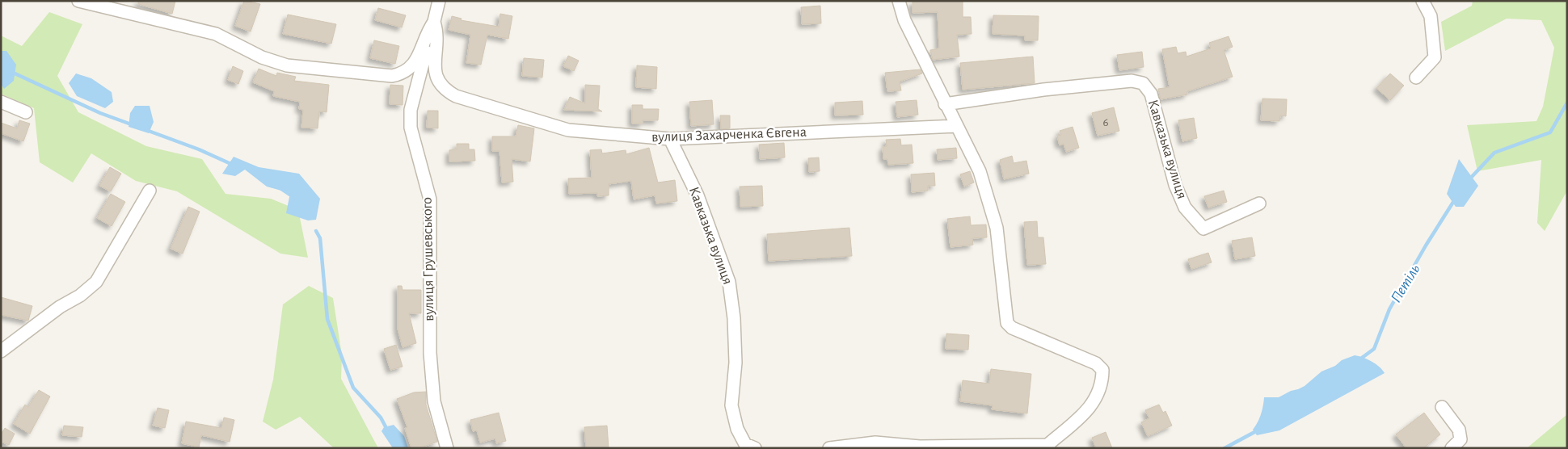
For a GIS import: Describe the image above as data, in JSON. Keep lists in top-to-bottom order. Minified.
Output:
{"streets":{"street":["вулиця Захарченка Євгена","Кавказька вулиця","вулиця Грушевського"]},"crossings":[["вулиця Захарченка Євгена","Кавказька вулиця"],["вулиця Захарченка Євгена","вулиця Грушевського"]],"water":["Петіль"],"house_numbers":["6"]}
